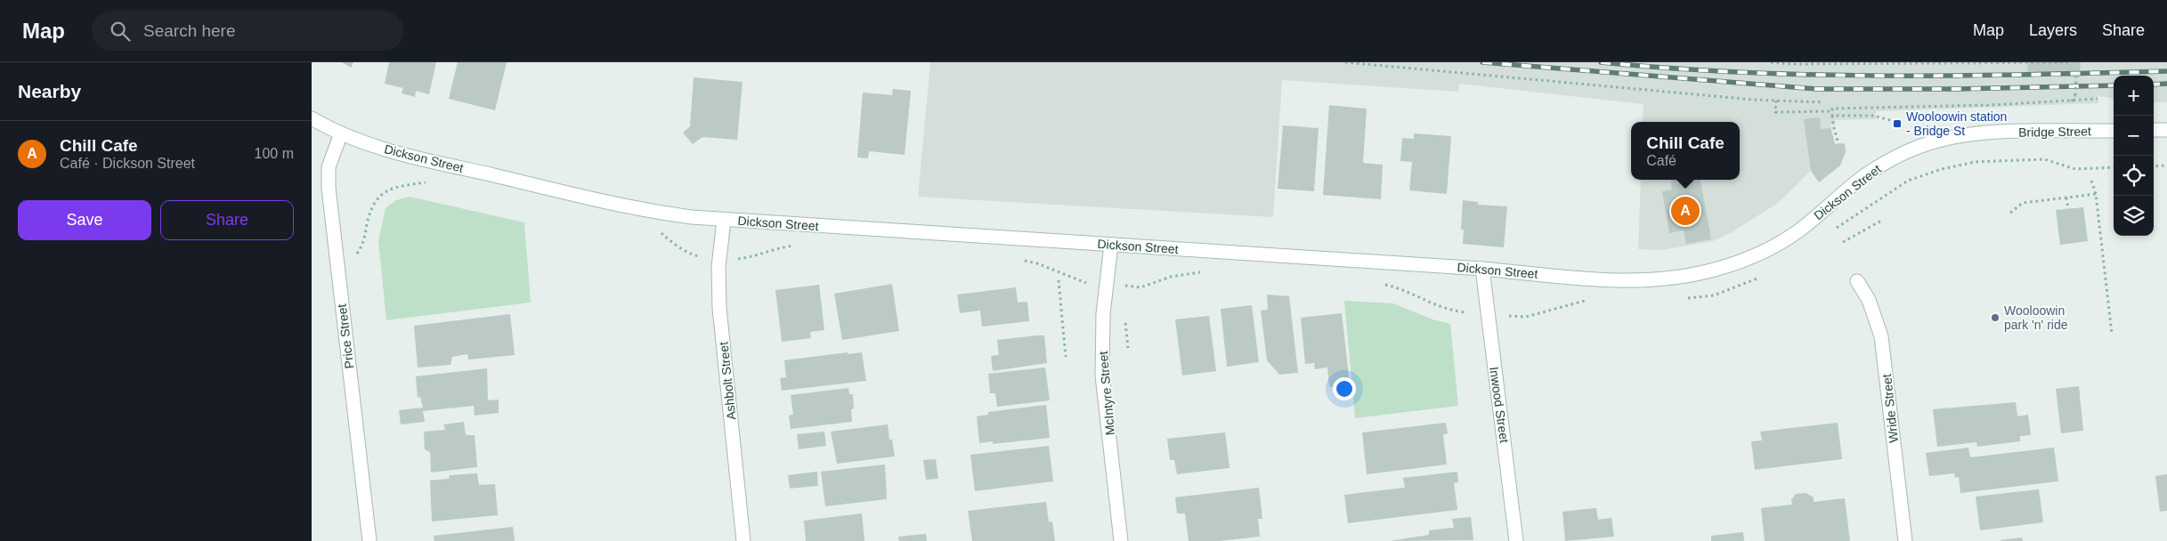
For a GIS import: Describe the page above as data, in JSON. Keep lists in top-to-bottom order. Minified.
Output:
{"streets":{"street":["Bridge Street","Dickson Street","Price Street","Ashbolt Street","McIntyre Street","Inwood Street","Wride Street"]},"crossings":[["Bridge Street","Dickson Street"],["Dickson Street","Price Street"],["Dickson Street","Ashbolt Street"],["Dickson Street","McIntyre Street"],["Dickson Street","Inwood Street"]],"places":{"transit":["Wooloowin station - Bridge St"],"other":["Wooloowin park 'n' ride"]},"page":{"header":"Map","search":"Search here","nav":["Map","Layers","Share"],"heading":"Nearby","map_buttons":["+","−"],"list":[{"mark":"A","name":"Chill Cafe","note":"Café · Dickson Street","value":"100 m"}],"popup":["Chill Cafe","Café"],"buttons":["Save","Share"],"pins":"A"}}
